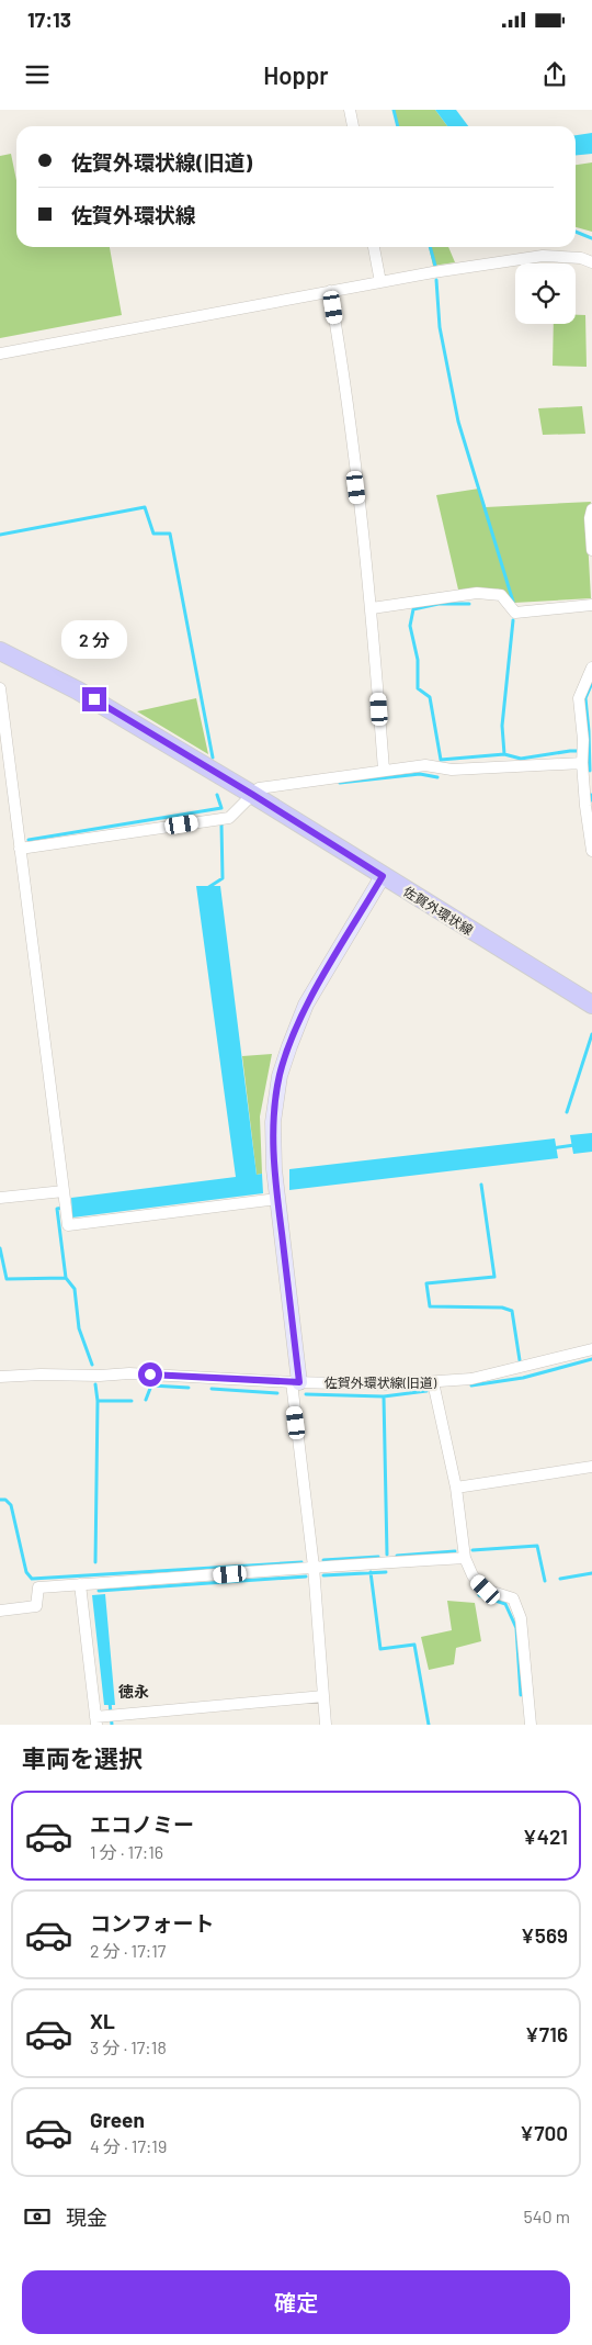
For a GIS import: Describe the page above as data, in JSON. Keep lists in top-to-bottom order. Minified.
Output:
{"streets":{"main road":["佐賀外環状線"],"street":["佐賀外環状線(旧道)"]},"districts":["徳永"],"page":{"status":"17:13","header":"Hoppr","banner":["佐賀外環状線(旧道)","佐賀外環状線"],"bubble":"2 分","heading":"車両を選択","list":[{"name":"エコノミー","note":"1 分 · 17:16","value":"¥421"},{"name":"コンフォート","note":"2 分 · 17:17","value":"¥569"},{"name":"XL","note":"3 分 · 17:18","value":"¥716"},{"name":"Green","note":"4 分 · 17:19","value":"¥700"}],"pay":["現金","540 m"],"buttons":"確定"}}
